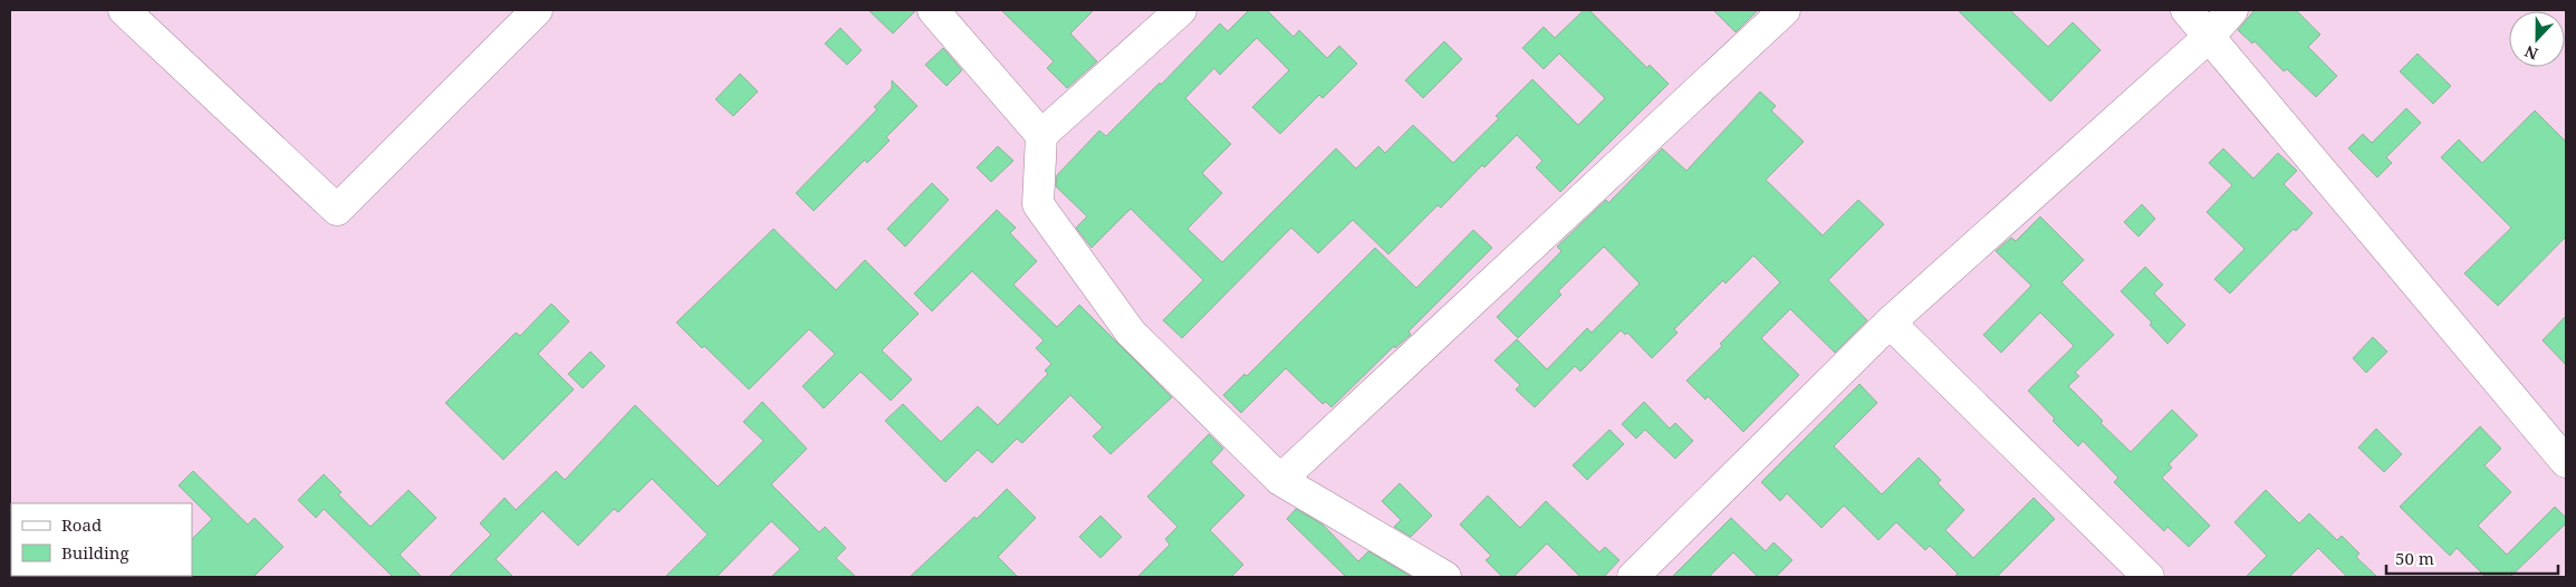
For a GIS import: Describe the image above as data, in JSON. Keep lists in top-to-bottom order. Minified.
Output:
{"legend":["Road","Building"],"scale_bar":"50 m","north":"bottom"}
